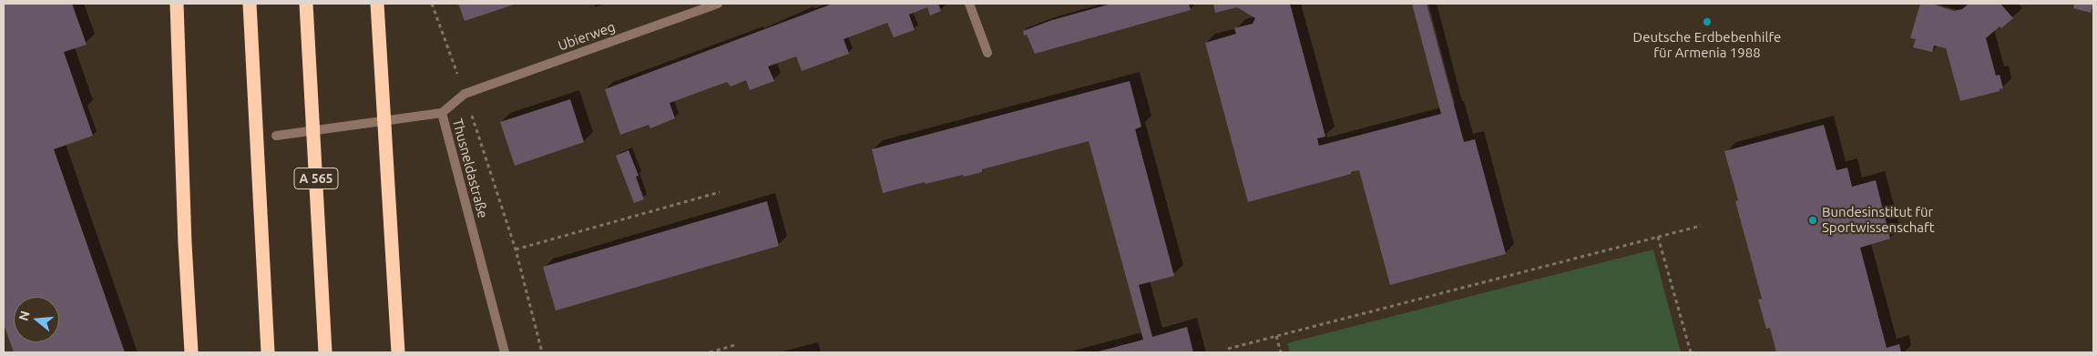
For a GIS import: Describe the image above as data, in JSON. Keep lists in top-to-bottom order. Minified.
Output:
{"streets":{"highway":["A 565"],"street":["Ubierweg","Thusneldastraße"]},"crossings":[["Ubierweg","Thusneldastraße"]],"places":["Deutsche Erdbebenhilfe für Armenia 1988","Bundesinstitut für Sportwissenschaft"],"north":"left"}
